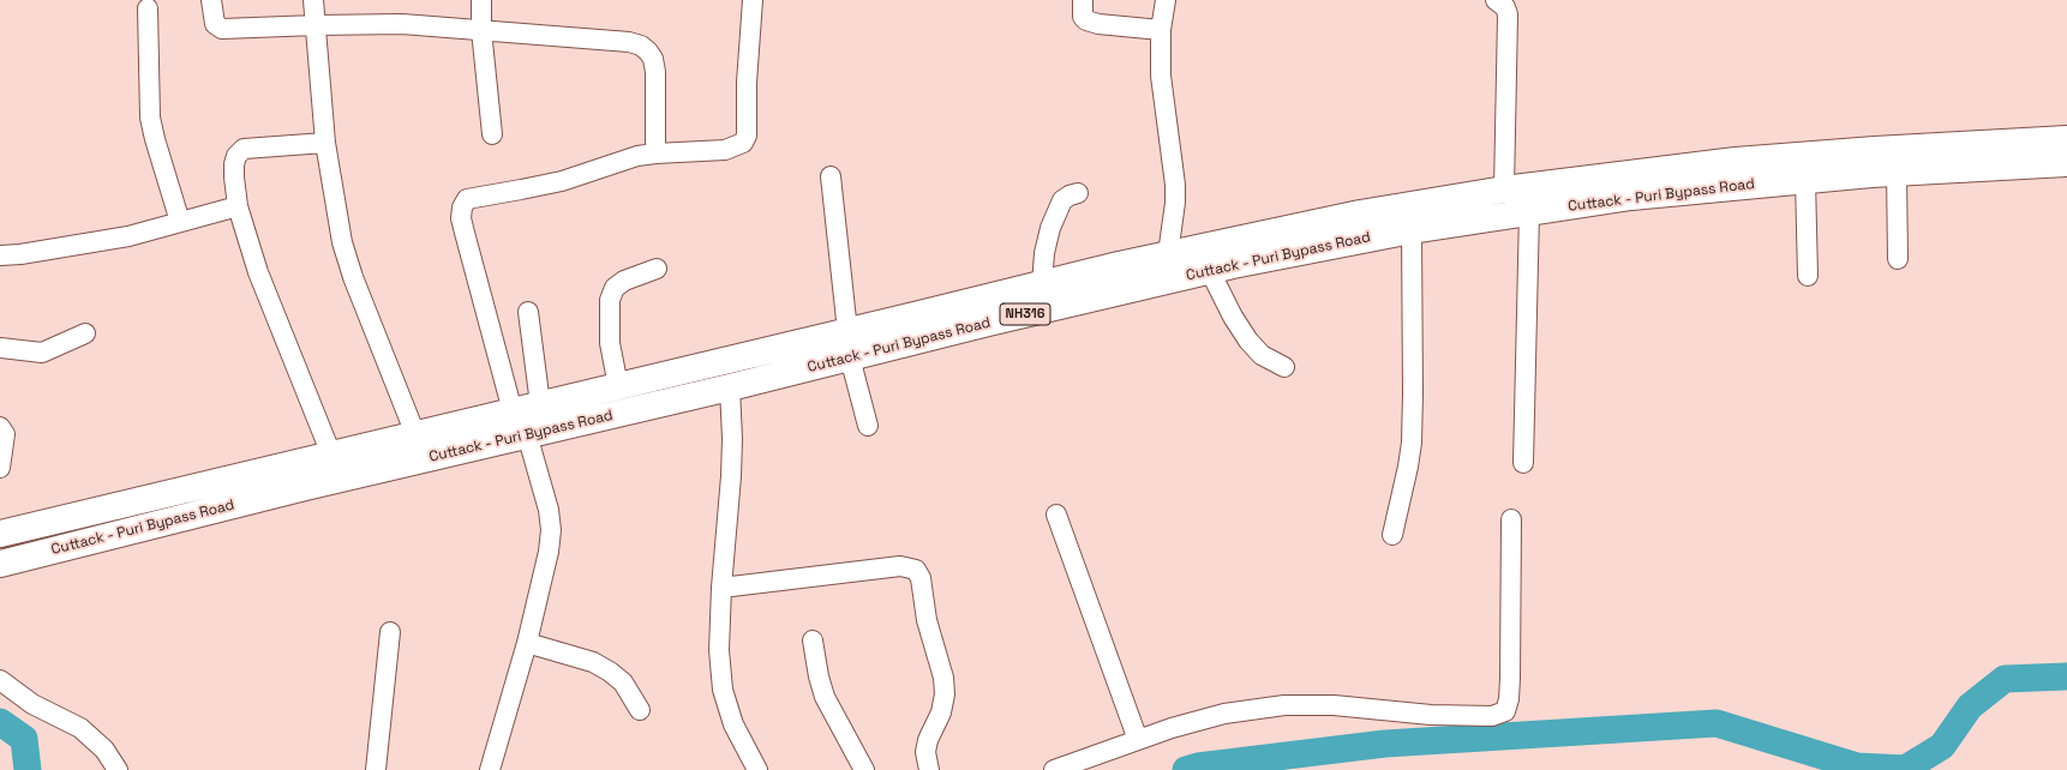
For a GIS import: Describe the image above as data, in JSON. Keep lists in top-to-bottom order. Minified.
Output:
{"streets":{"highway":["Cuttack - Puri Bypass Road","NH316"]}}
